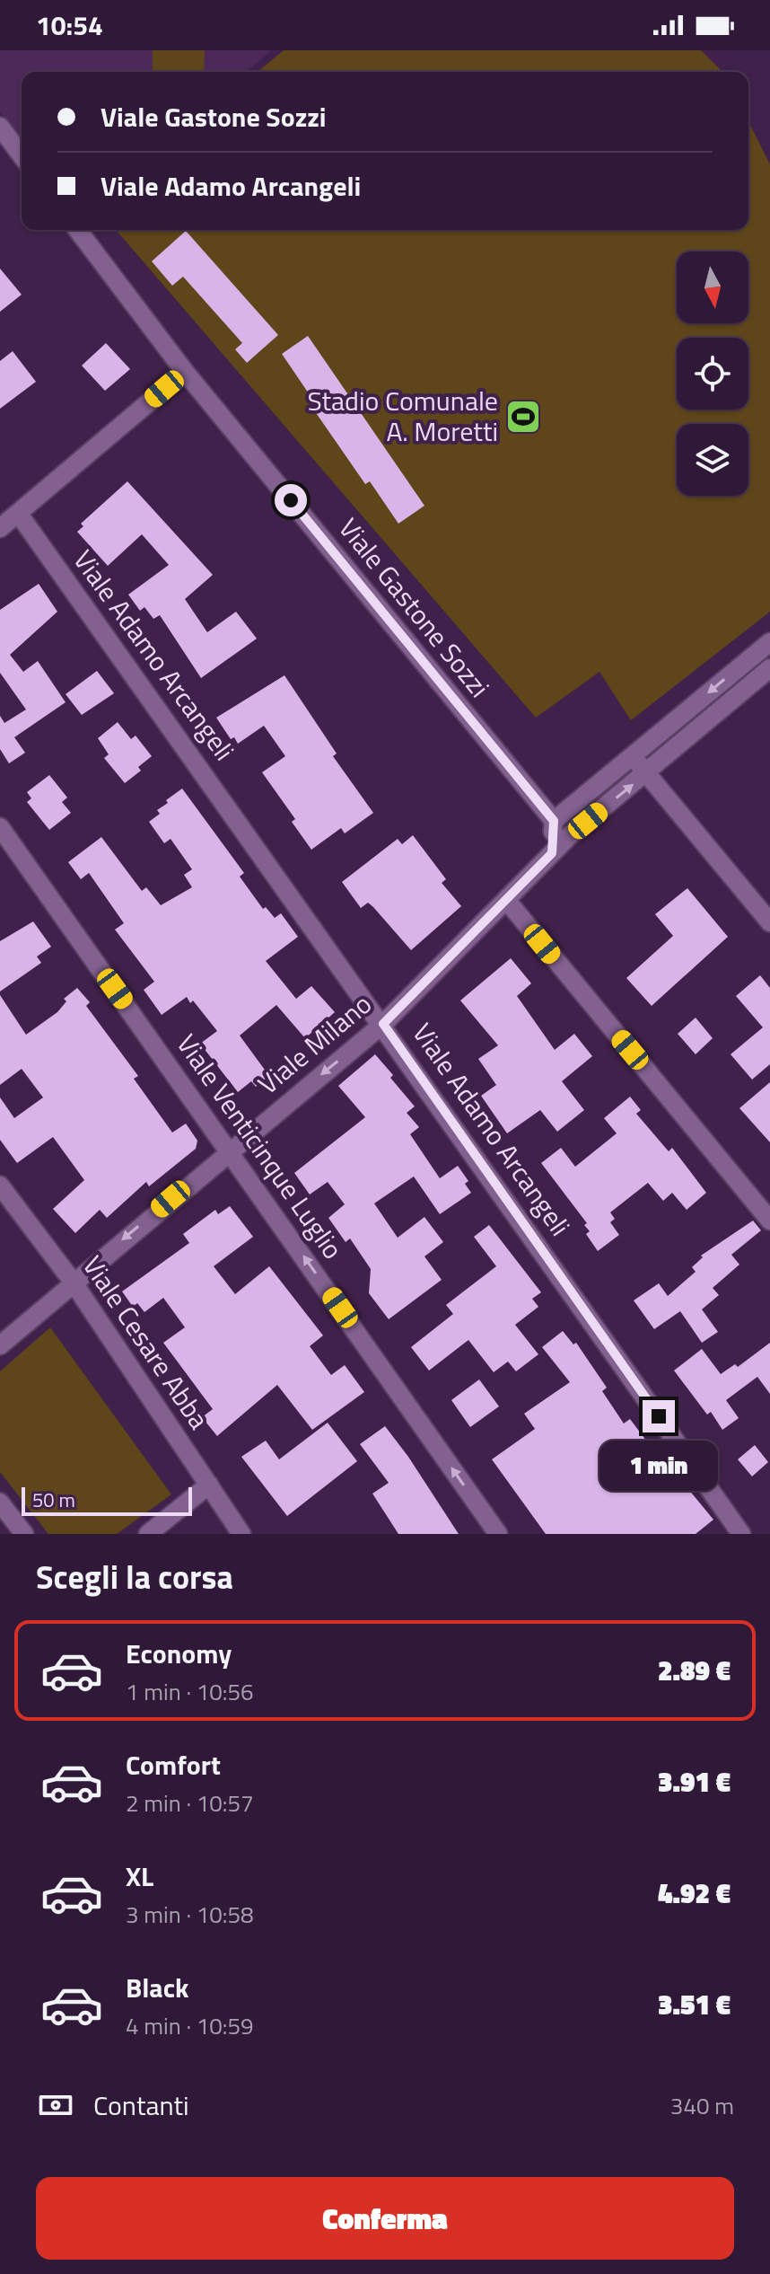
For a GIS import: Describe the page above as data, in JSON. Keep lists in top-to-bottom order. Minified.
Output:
{"streets":{"street":["Viale Gastone Sozzi","Viale Adamo Arcangeli","Viale Milano","Viale Venticinque Luglio","Viale Cesare Abba"]},"crossings":[["Viale Adamo Arcangeli","Viale Milano"],["Viale Milano","Viale Venticinque Luglio"],["Viale Milano","Viale Cesare Abba"]],"one_way":["Viale Venticinque Luglio"],"places":{"sports":["Stadio Comunale A. Moretti"]},"scale_bar":"50 m","north":"bottom","page":{"status":"10:54","banner":["Viale Gastone Sozzi","Viale Adamo Arcangeli"],"bubble":"1 min","scale":"50 m","heading":"Scegli la corsa","list":[{"name":"Economy","note":"1 min · 10:56","value":"2.89 €"},{"name":"Comfort","note":"2 min · 10:57","value":"3.91 €"},{"name":"XL","note":"3 min · 10:58","value":"4.92 €"},{"name":"Black","note":"4 min · 10:59","value":"3.51 €"}],"pay":["Contanti","340 m"],"buttons":"Conferma"}}
